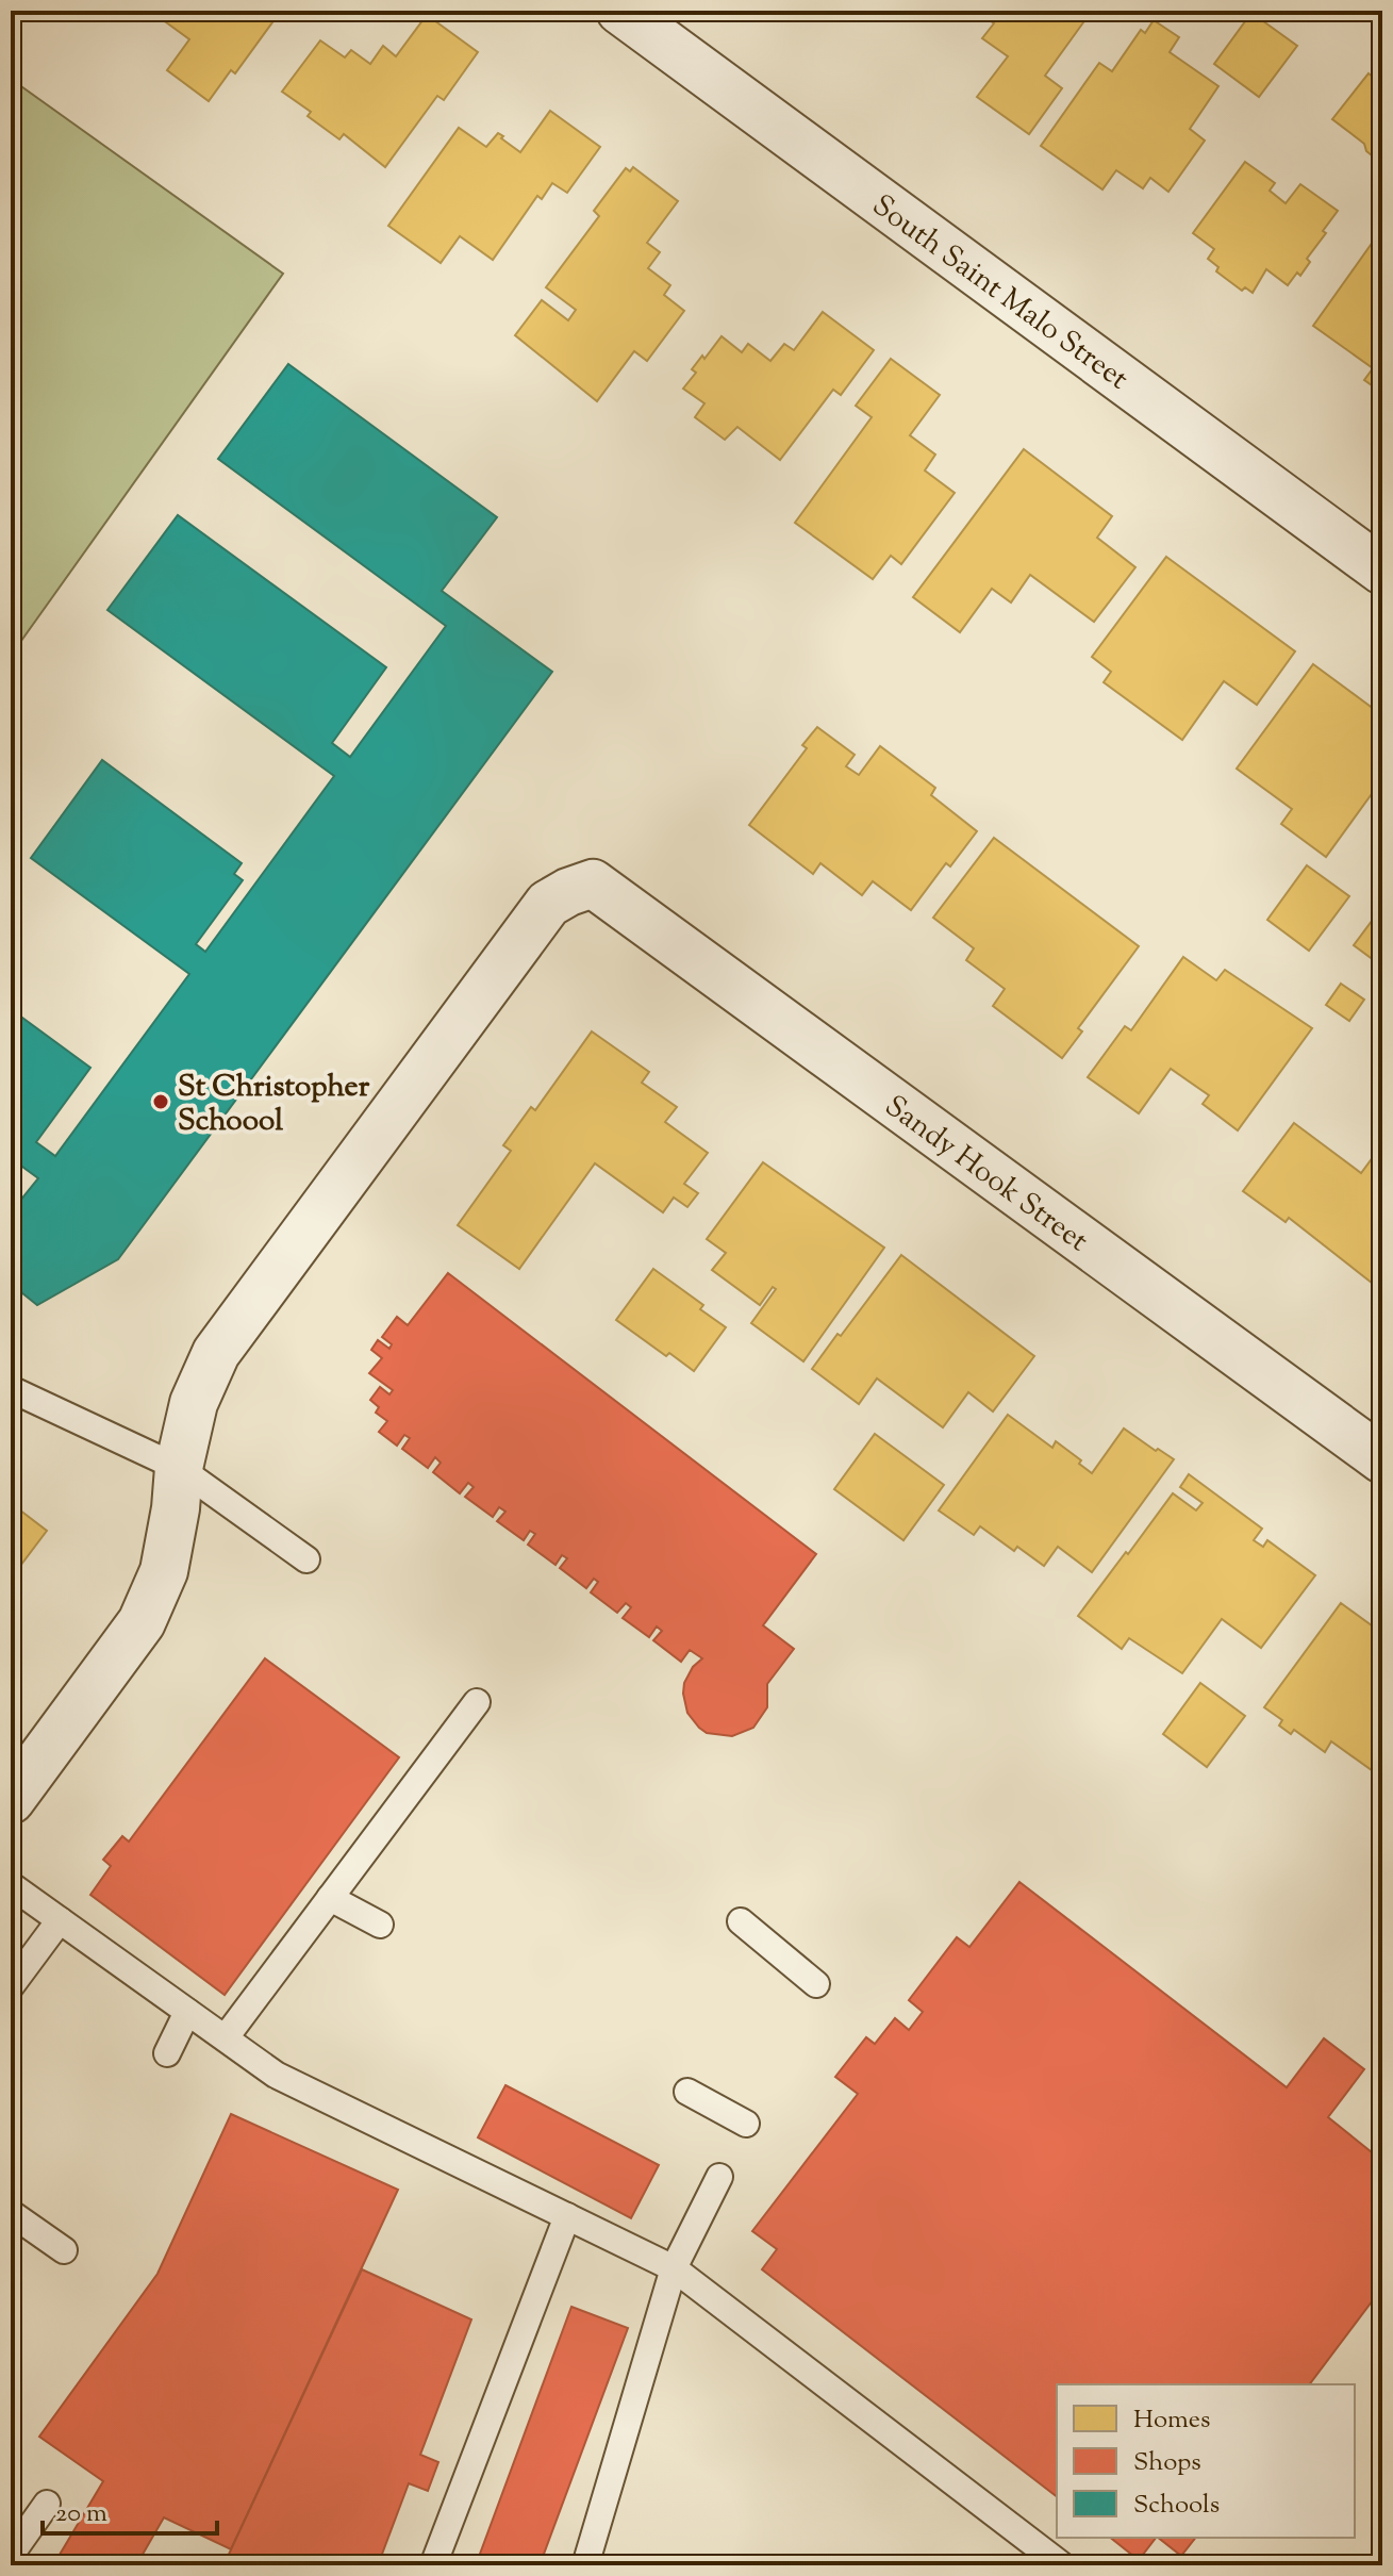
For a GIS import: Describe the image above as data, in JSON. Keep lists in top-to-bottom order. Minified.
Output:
{"streets":{"street":["South Saint Malo Street","Sandy Hook Street"]},"places":["St Christopher Schoool"],"legend":["Homes","Shops","Schools"],"scale_bar":"20 m"}
